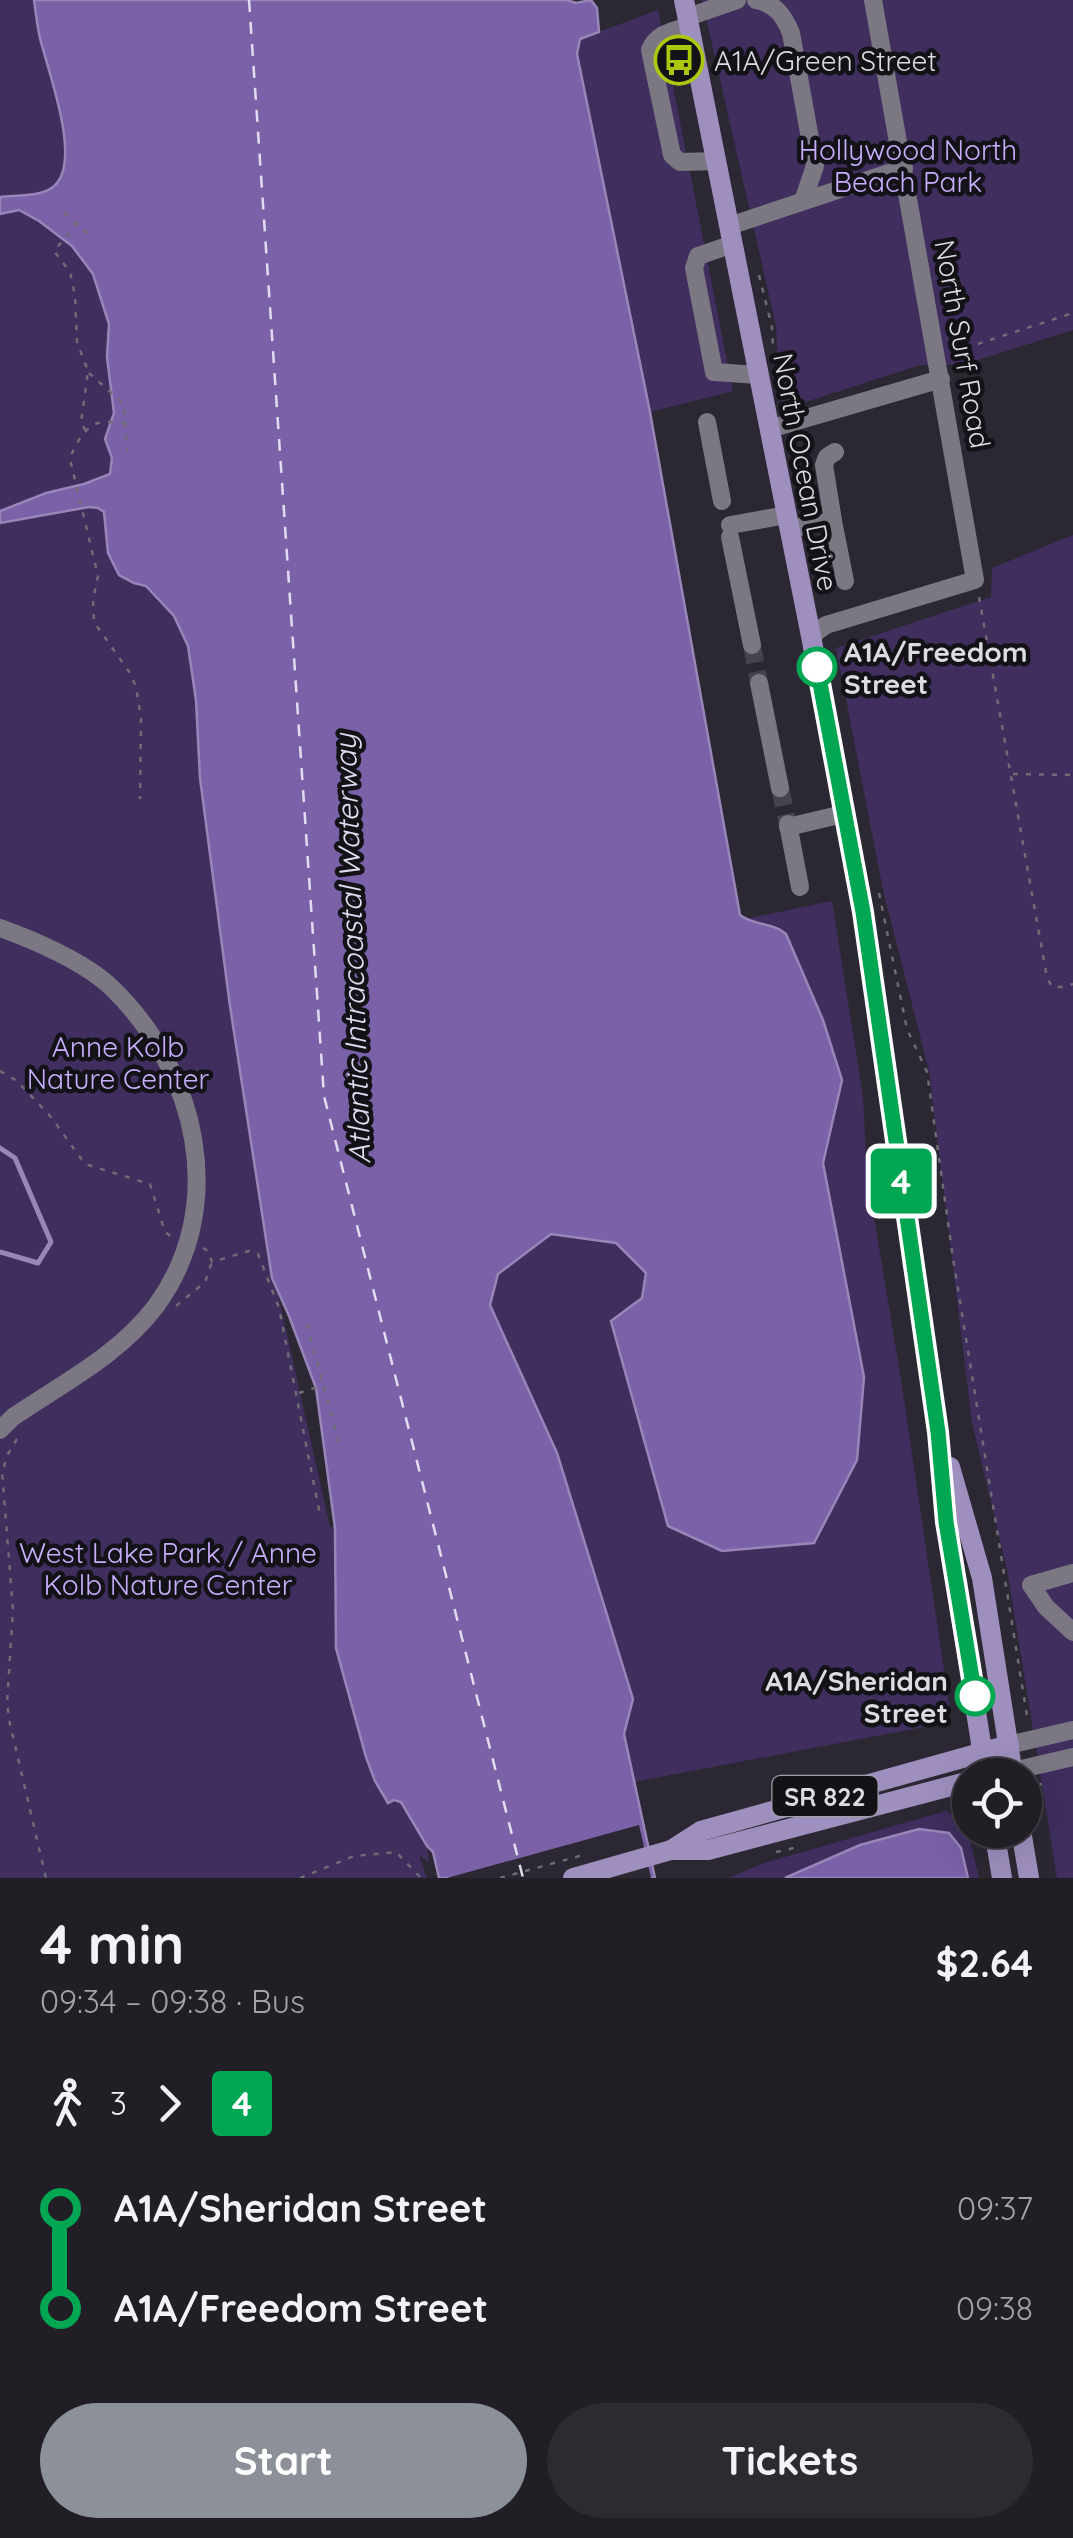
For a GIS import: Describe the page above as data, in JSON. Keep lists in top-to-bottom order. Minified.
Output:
{"streets":{"main road":["North Ocean Drive","SR 822"],"street":["North Surf Road"]},"crossings":[["North Ocean Drive","SR 822"]],"water":["Atlantic Intracoastal Waterway"],"parks":["Hollywood North Beach Park","Anne Kolb Nature Center","West Lake Park / Anne Kolb Nature Center"],"places":{"bus stop":["A1A/Green Street"],"other":["A1A/Freedom Street","A1A/Sheridan Street"]},"lines":["bus line 4"],"page":{"on_map":"4","heading":["4 min","09:34 – 09:38 · Bus","$2.64"],"legs":["3","4"],"list":[{"name":"A1A/Sheridan Street","value":"09:37"},{"name":"A1A/Freedom Street","value":"09:38"}],"buttons":["Start","Tickets"]}}
